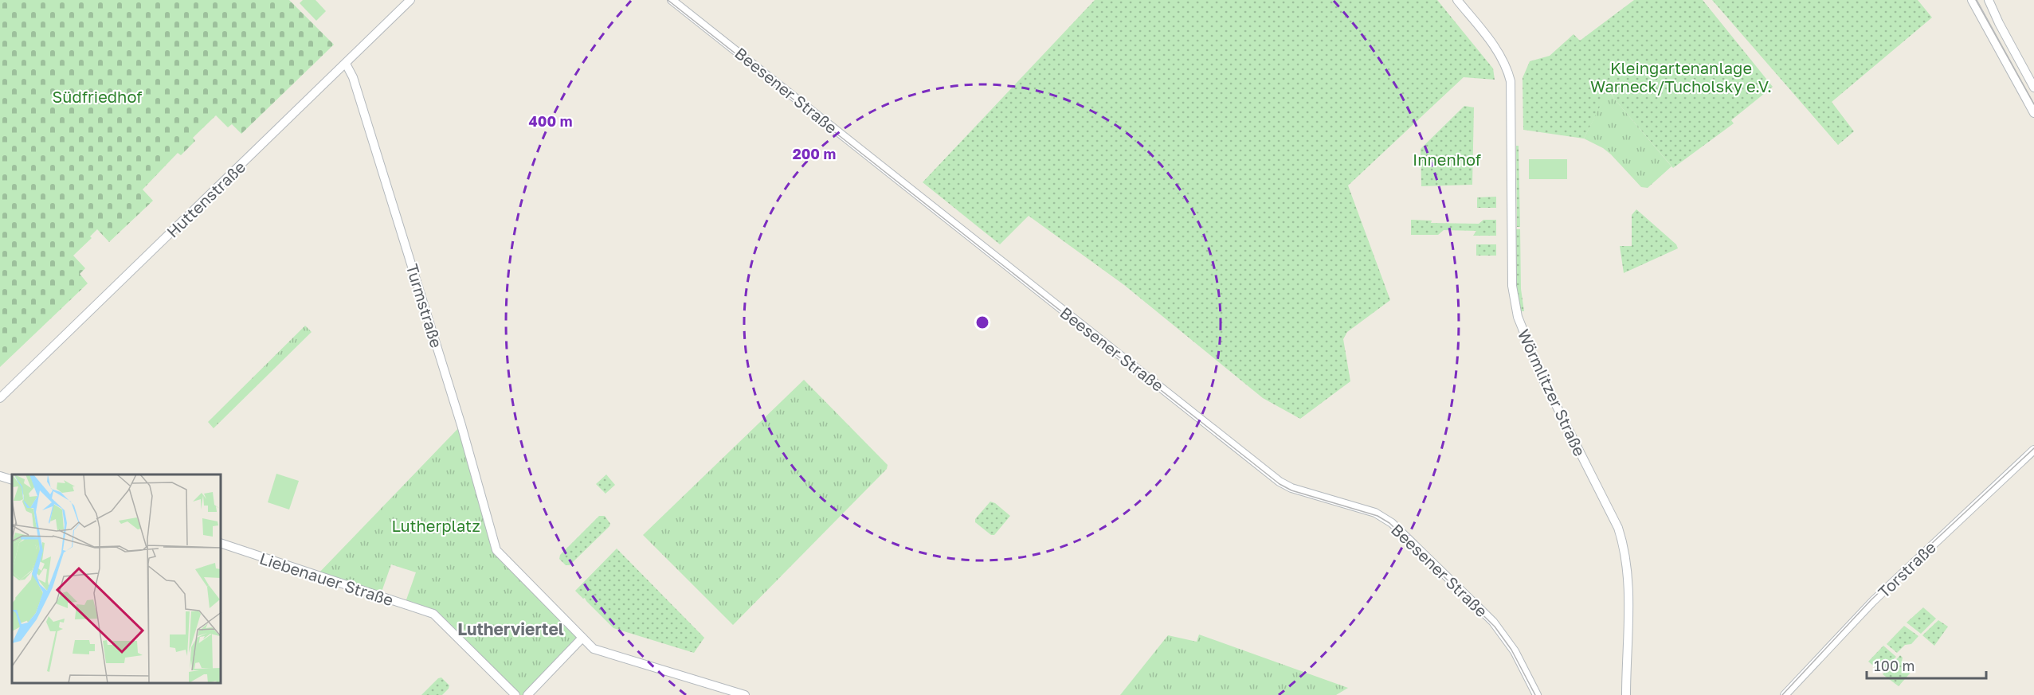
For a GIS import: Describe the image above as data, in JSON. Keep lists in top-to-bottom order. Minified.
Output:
{"streets":{"street":["Beesener Straße","Huttenstraße","Turmstraße","Wörmlitzer Straße","Torstraße","Liebenauer Straße"]},"crossings":[["Huttenstraße","Turmstraße"]],"districts":["Lutherviertel"],"parks":["Kleingartenanlage Warneck/Tucholsky e.V.","Südfriedhof","Innenhof","Lutherplatz"],"scale_bar":"100 m","rings":["400 m","200 m"]}
